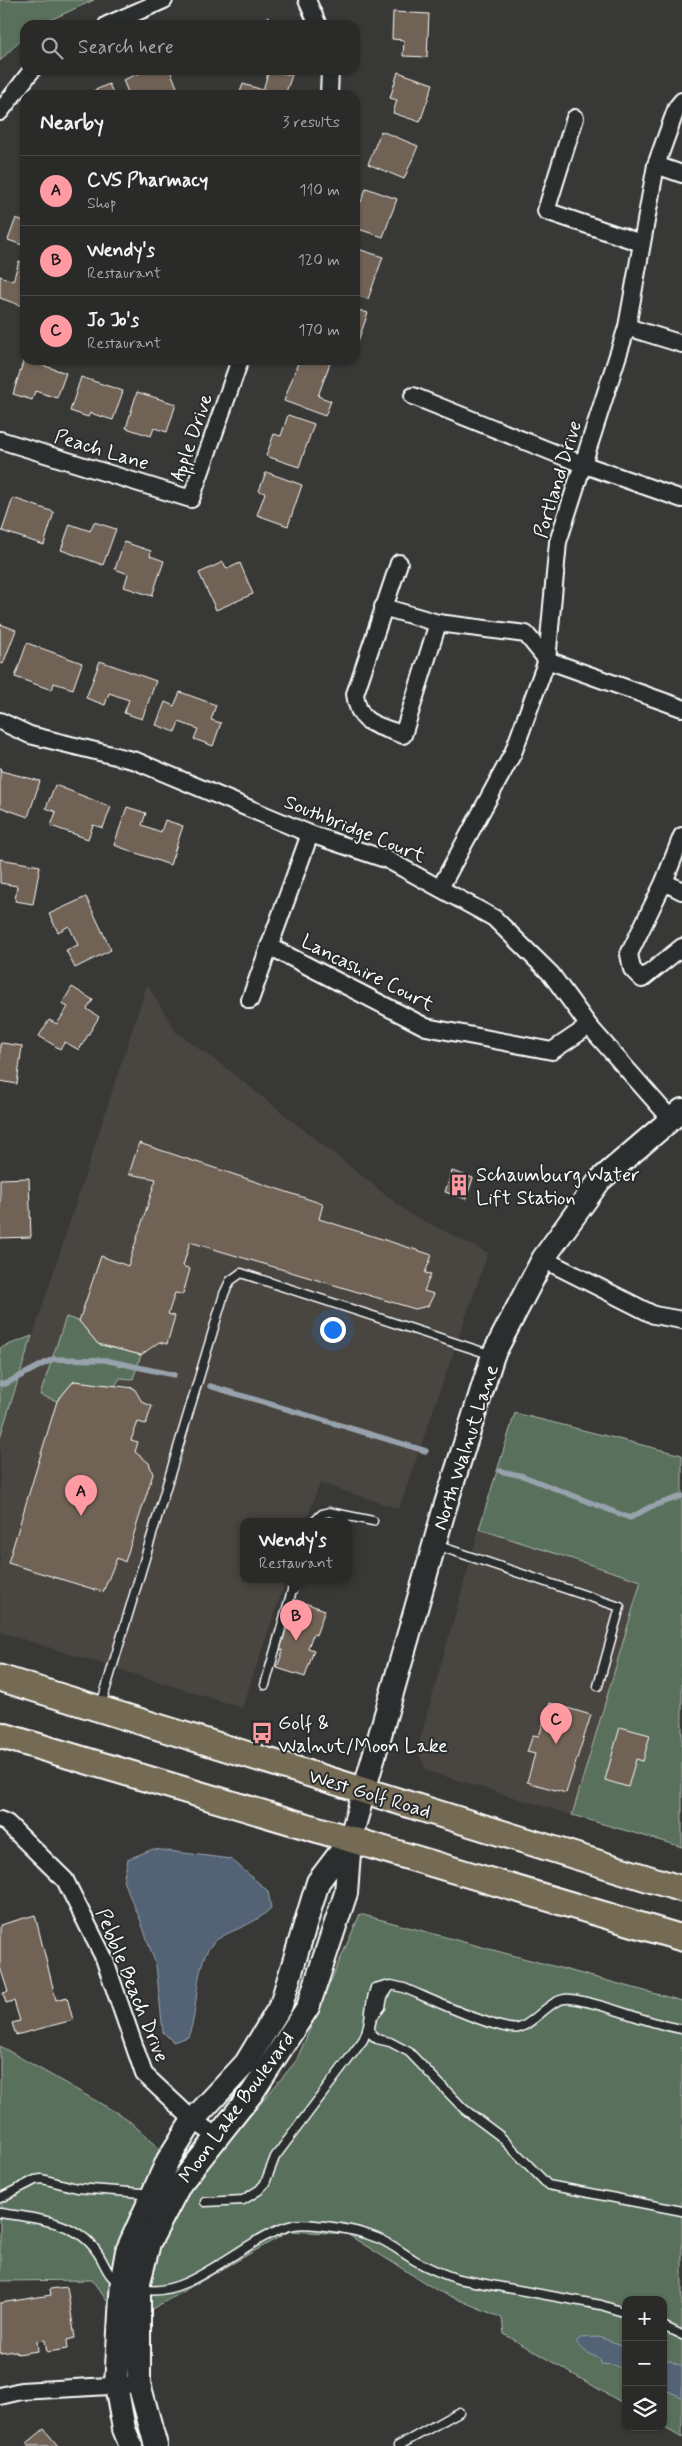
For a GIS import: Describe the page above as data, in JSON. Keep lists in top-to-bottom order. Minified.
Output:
{"streets":{"main road":["West Golf Road"],"street":["Apple Drive","Peach Lane","Portland Drive","Southbridge Court","Lancashire Court","North Walnut Lane","Pebble Beach Drive","Moon Lake Boulevard"]},"crossings":[["Apple Drive","Peach Lane"],["Portland Drive","Southbridge Court"],["Southbridge Court","Lancashire Court"],["Southbridge Court","North Walnut Lane"],["North Walnut Lane","West Golf Road"],["North Walnut Lane","Moon Lake Boulevard"],["Pebble Beach Drive","Moon Lake Boulevard"]],"places":{"building":["Schaumburg Water Lift Station"],"bus stop":["Golf & Walnut/Moon Lake"]},"page":{"search":"Search here","heading":["Nearby","3 results"],"list":[{"mark":"A","name":"CVS Pharmacy","note":"Shop","value":"110 m"},{"mark":"B","name":"Wendy's","note":"Restaurant","value":"120 m"},{"mark":"C","name":"Jo Jo's","note":"Restaurant","value":"170 m"}],"pins":["A","B","C"],"popup":["Wendy's","Restaurant"],"map_buttons":["+","−"]}}
